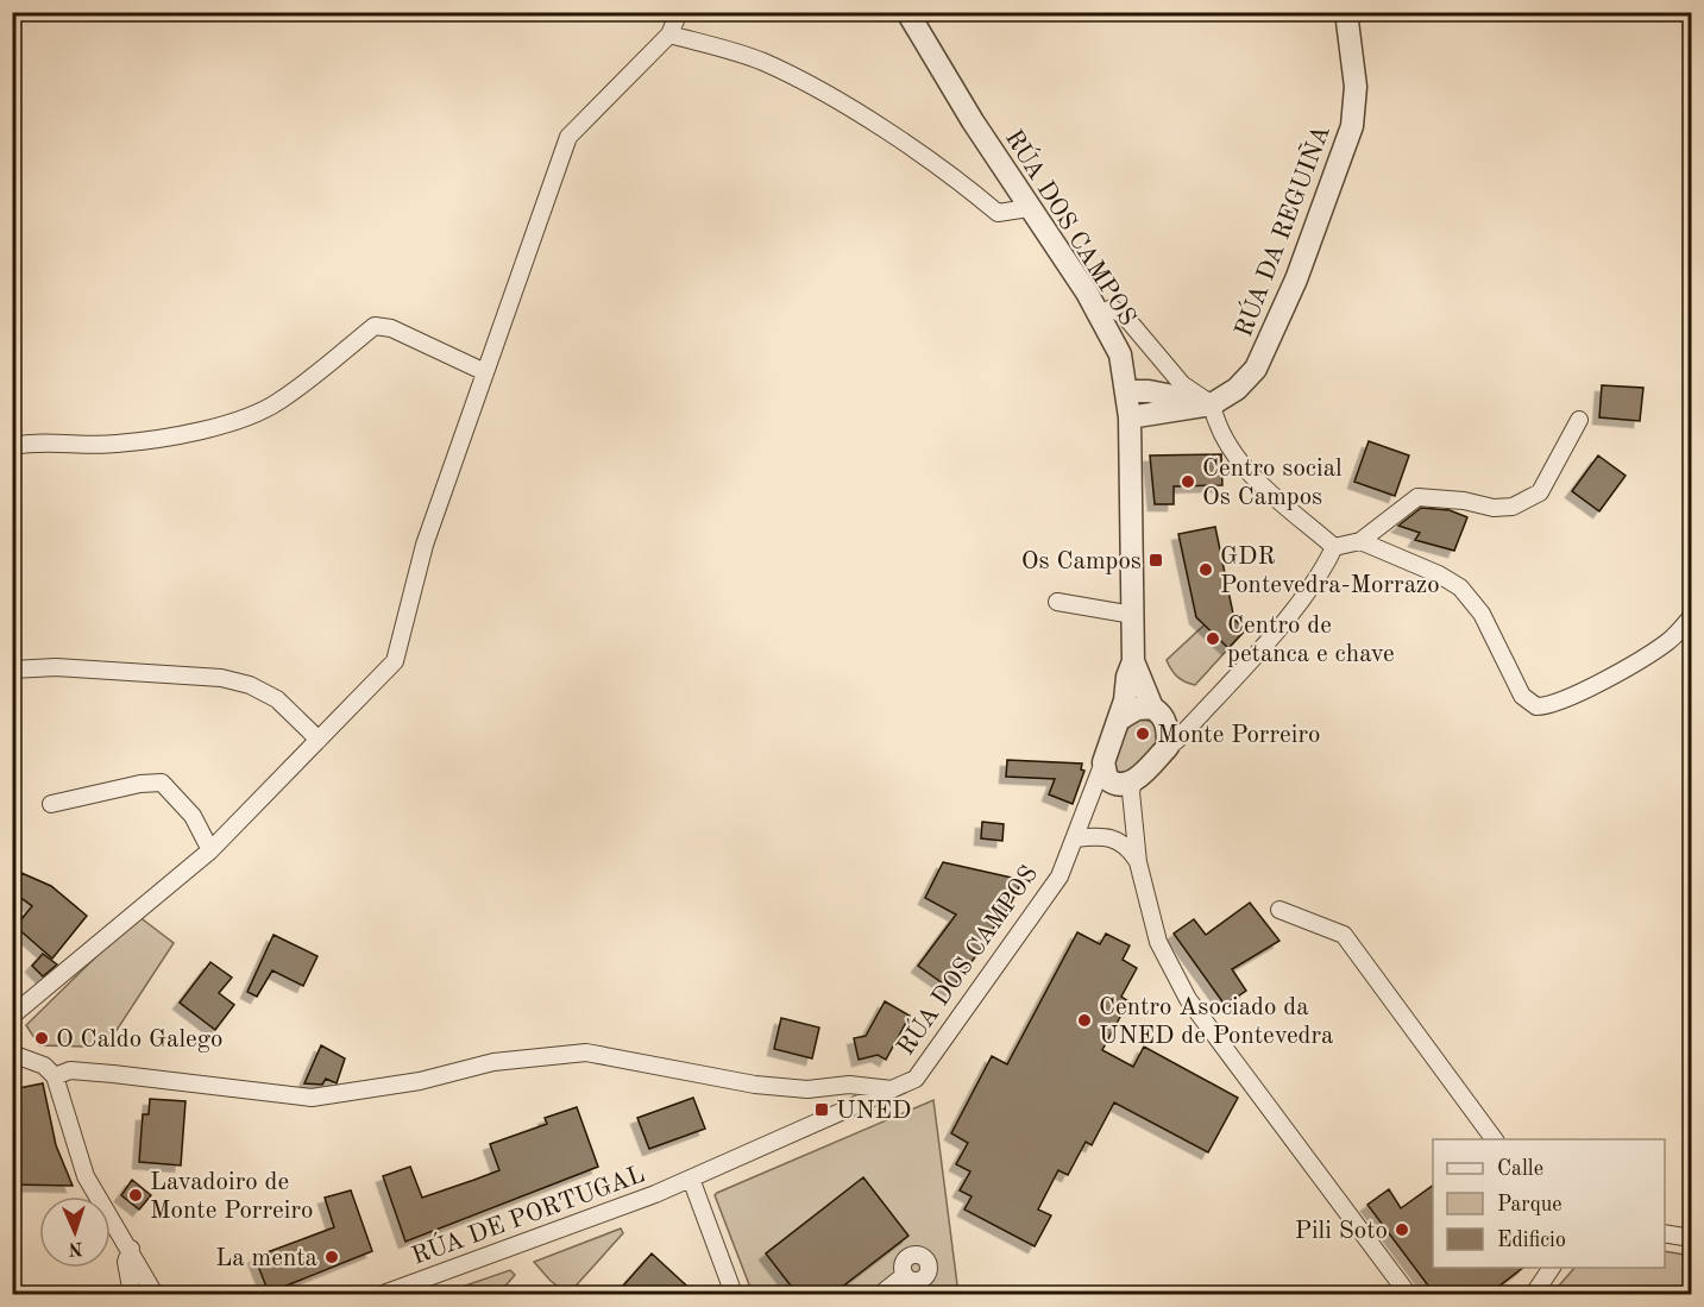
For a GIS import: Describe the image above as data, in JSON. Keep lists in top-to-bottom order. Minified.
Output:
{"streets":{"street":["RÚA DOS CAMPOS","RÚA DA REGUIÑA","RÚA DE PORTUGAL"]},"crossings":[["RÚA DOS CAMPOS","RÚA DA REGUIÑA"],["RÚA DOS CAMPOS","RÚA DE PORTUGAL"]],"places":{"other":["Centro social Os Campos","GDR Pontevedra-Morrazo","Centro de petanca e chave","Monte Porreiro","Centro Asociado da UNED de Pontevedra","O Caldo Galego","Lavadoiro de Monte Porreiro","Pili Soto","La menta"],"transit":["Os Campos","UNED"]},"legend":["Calle","Parque","Edificio"],"north":"bottom"}
